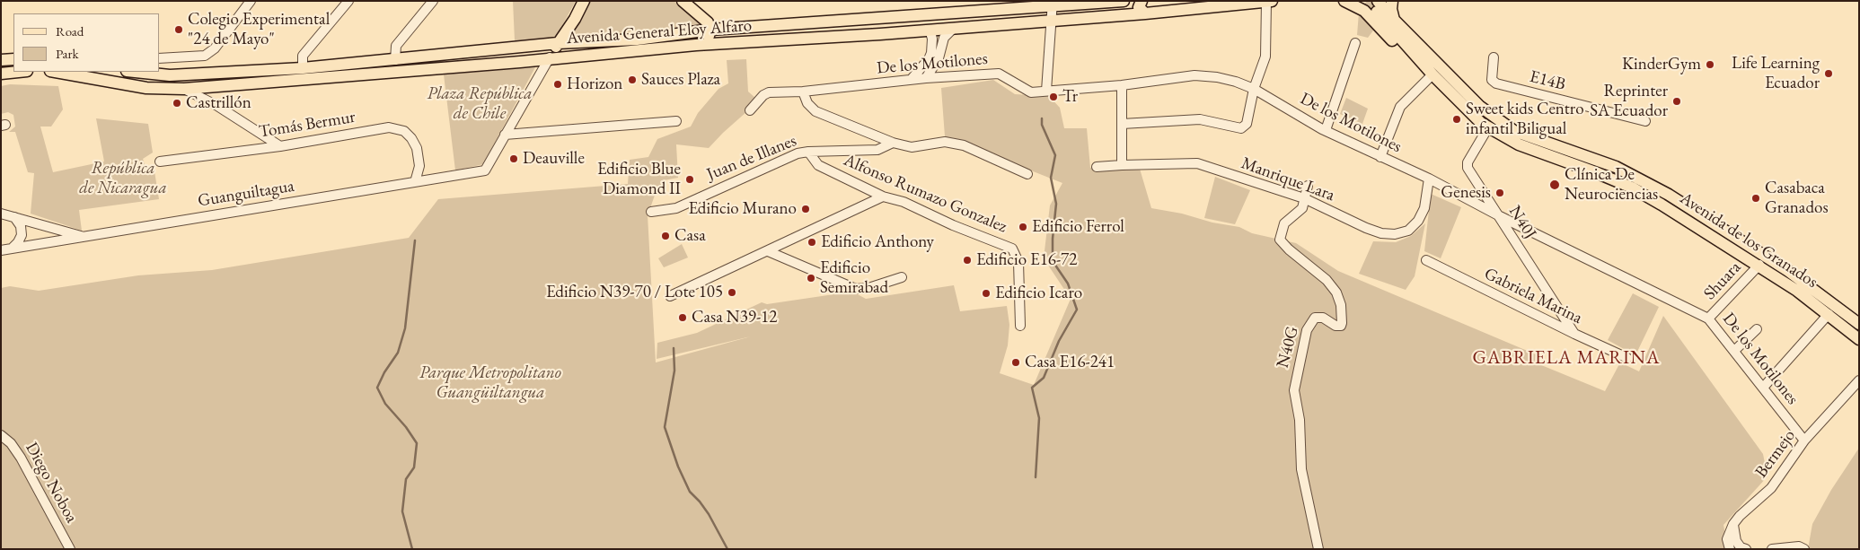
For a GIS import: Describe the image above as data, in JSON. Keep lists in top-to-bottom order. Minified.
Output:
{"streets":{"main road":["Avenida General Eloy Alfaro","Avenida de los Granados"],"street":["De los Motilones","E14B","Tomás Bermur","Juan de Illanes","Manrique Lara","Guanguiltagua","Alfonso Rumazo Gonzalez","N40J","Shuara","Gabriela Marina","N40G","Bermejo","Diego Noboa"]},"crossings":[["De los Motilones","Manrique Lara"],["De los Motilones","N40J"],["De los Motilones","Shuara"],["De los Motilones","Bermejo"],["Tomás Bermur","Guanguiltagua"],["Juan de Illanes","Alfonso Rumazo Gonzalez"],["Manrique Lara","N40G"],["N40J","Avenida de los Granados"],["N40J","Gabriela Marina"],["Avenida de los Granados","Shuara"]],"districts":["GABRIELA MARINA"],"parks":["Plaza República de Chile","República de Nicaragua","Parque Metropolitano Guangüiltangua"],"places":["Colegio Experimental \"24 de Mayo\"","KinderGym","Life Learning Ecuador","Sauces Plaza","Horizon","Tr","Reprinter SA Ecuador","Castrillón","Sweet kids Centro infantil Biligual","Deauville","Edificio Blue Diamond II","Clínica De Neurociencias","Genesis","Casabaca Granados","Edificio Murano","Edificio Ferrol","Casa","Edificio Anthony","Edificio E16-72","Edificio Semirabad","Edificio N39-70 / Lote 105","Edificio Icaro","Casa N39-12","Casa E16-241"],"legend":["Road","Park"]}
